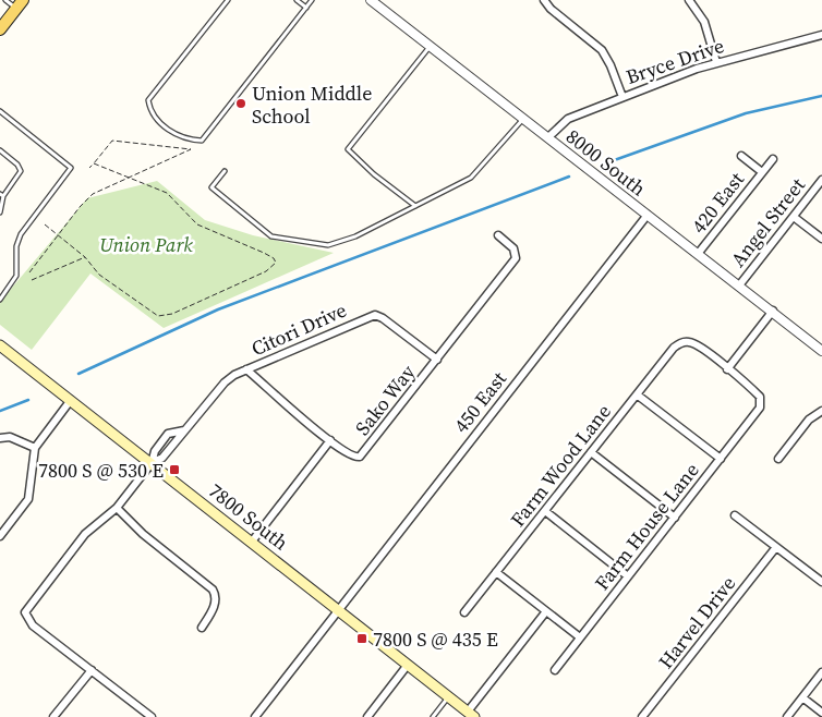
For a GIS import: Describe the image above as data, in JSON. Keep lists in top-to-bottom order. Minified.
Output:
{"streets":{"main road":["7800 South"],"street":["Bryce Drive","8000 South","420 East","Angel Street","Citori Drive","Sako Way","450 East","Farm Wood Lane","Farm House Lane","Harvel Drive"]},"crossings":[["Bryce Drive","8000 South"],["8000 South","420 East"],["8000 South","Angel Street"],["8000 South","450 East"],["Citori Drive","Sako Way"],["Citori Drive","7800 South"],["Sako Way","7800 South"],["450 East","7800 South"],["Farm Wood Lane","Farm House Lane"]],"parks":["Union Park"],"places":{"other":["Union Middle School"],"transit":["7800 S @ 530 E","7800 S @ 435 E"]}}
